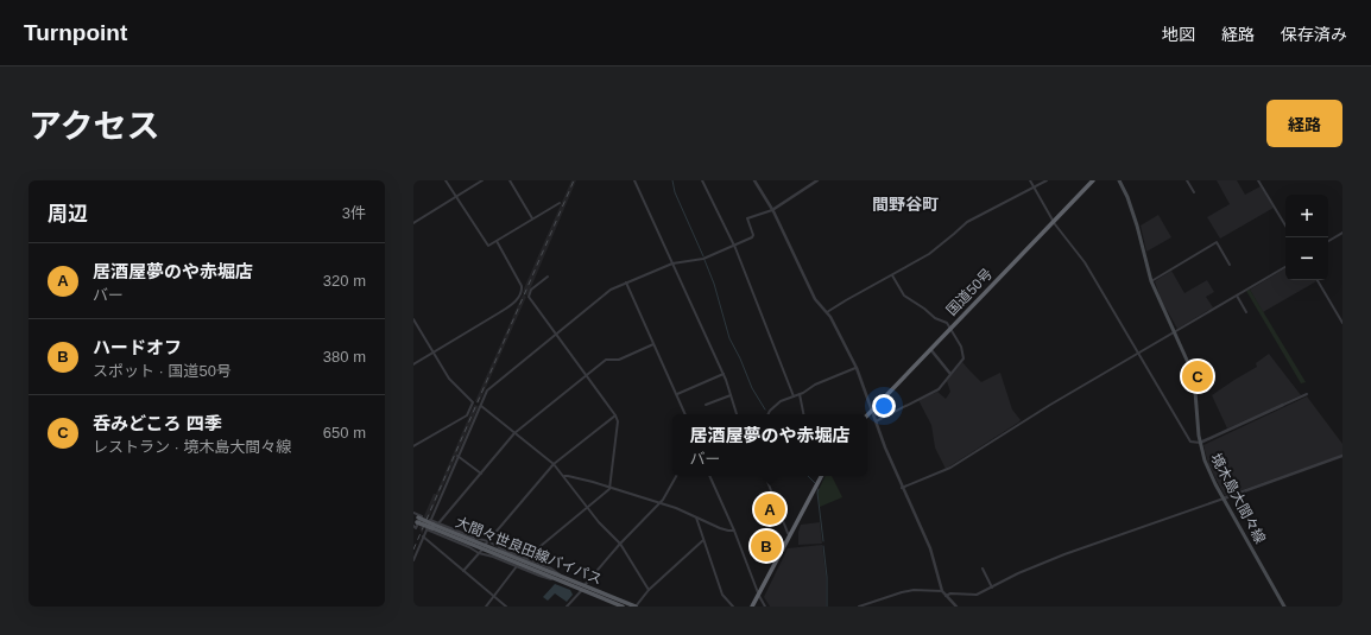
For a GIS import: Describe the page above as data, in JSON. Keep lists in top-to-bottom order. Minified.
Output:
{"streets":{"highway":["国道50号"],"main road":["境木島大間々線","大間々世良田線バイパス"]},"districts":["間野谷町"],"page":{"header":"Turnpoint","nav":["地図","経路","保存済み"],"title":"アクセス","buttons":"経路","heading":["周辺","3件"],"map_buttons":["+","−"],"list":[{"mark":"A","name":"居酒屋夢のや赤堀店","note":"バー","value":"320 m"},{"mark":"B","name":"ハードオフ","note":"スポット · 国道50号","value":"380 m"},{"mark":"C","name":"呑みどころ 四季","note":"レストラン · 境木島大間々線","value":"650 m"}],"pins":["C","A","B"],"popup":["居酒屋夢のや赤堀店","バー"]}}
